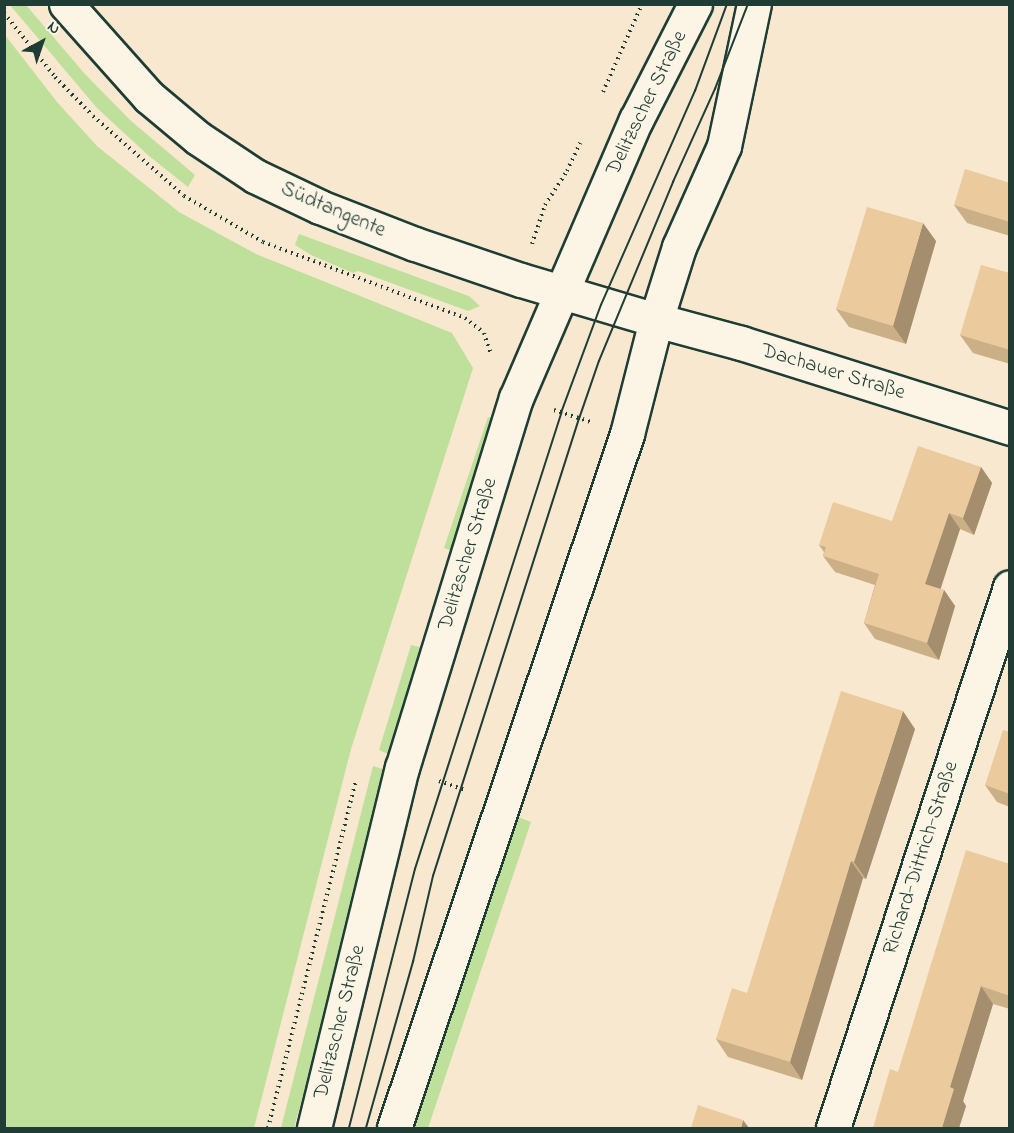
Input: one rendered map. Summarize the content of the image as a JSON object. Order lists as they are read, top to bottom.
{
  "streets": {
    "main road": [
      "Delitzscher Straße",
      "Südtangente",
      "Dachauer Straße",
      "Richard-Dittrich-Straße"
    ]
  },
  "crossings": [
    ["Delitzscher Straße", "Südtangente"],
    ["Südtangente", "Dachauer Straße"]
  ],
  "north": "top right"
}
